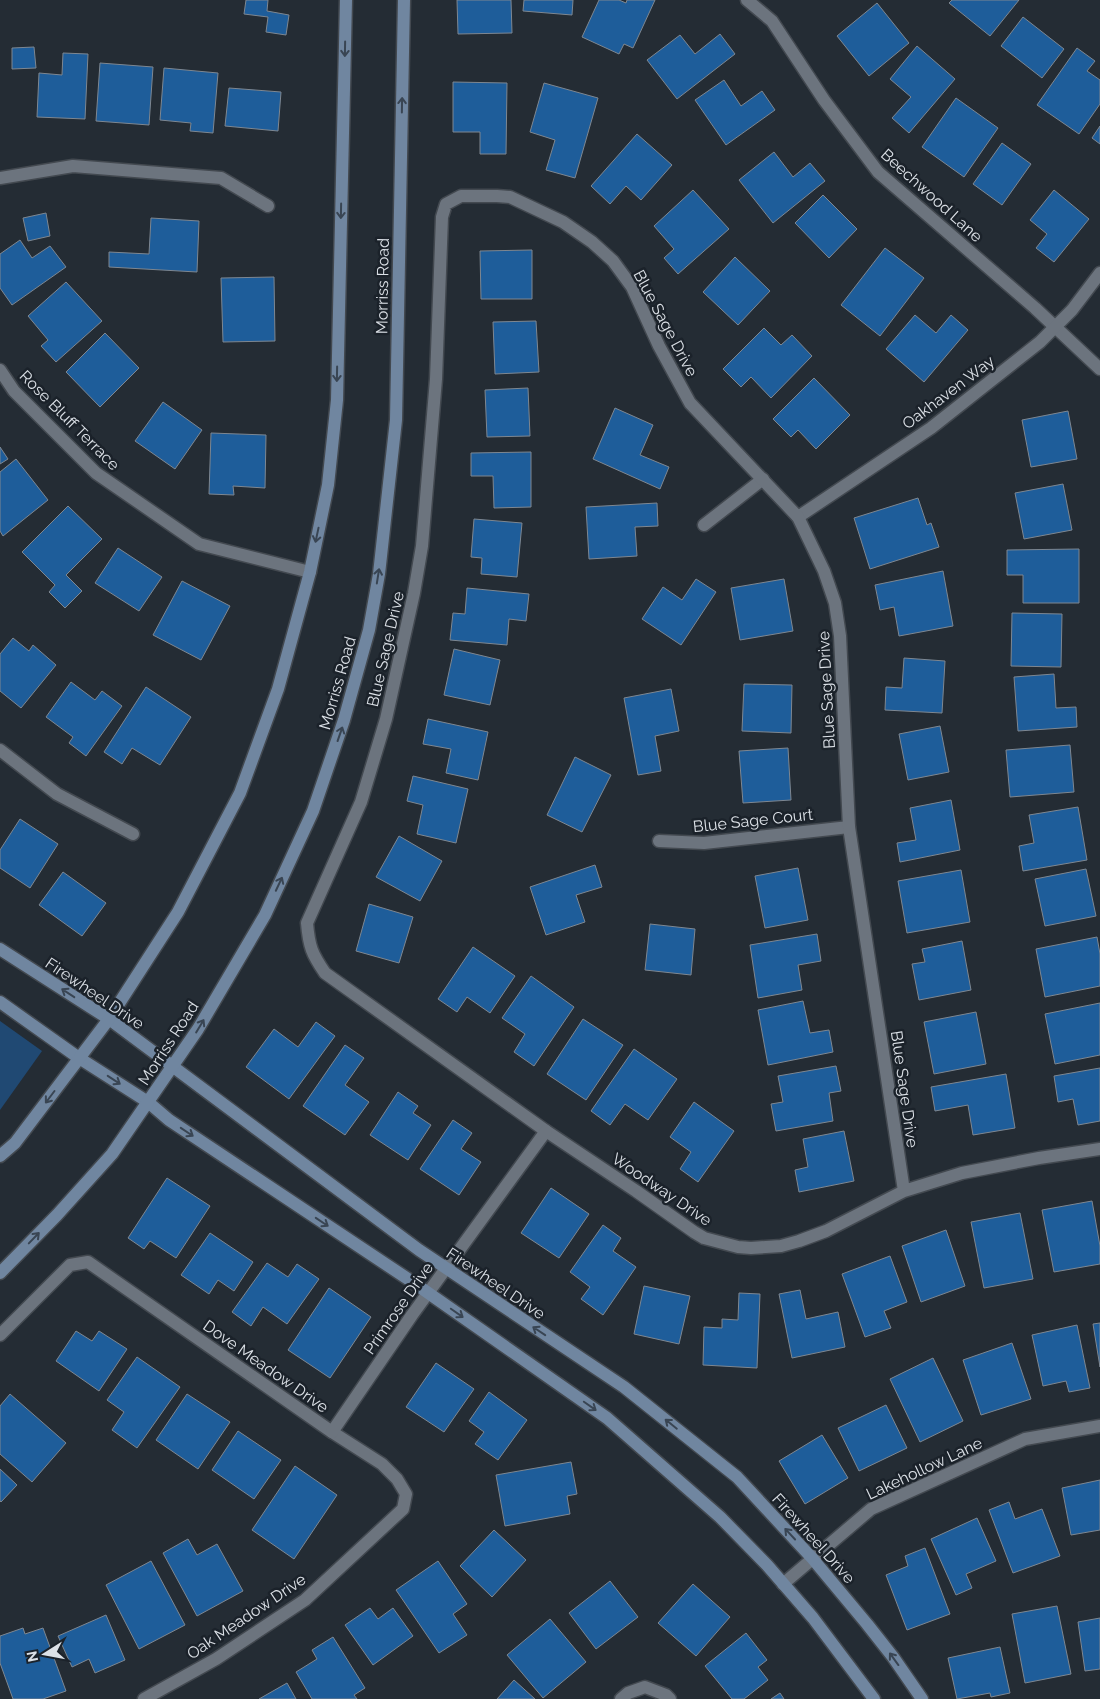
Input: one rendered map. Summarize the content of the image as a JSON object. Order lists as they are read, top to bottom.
{
  "streets": {
    "main road": ["Morriss Road", "Firewheel Drive"],
    "street": [
      "Beechwood Lane",
      "Blue Sage Drive",
      "Oakhaven Way",
      "Rose Bluff Terrace",
      "Blue Sage Court",
      "Woodway Drive",
      "Primrose Drive",
      "Dove Meadow Drive",
      "Lakehollow Lane",
      "Oak Meadow Drive"
    ]
  },
  "crossings": [
    ["Beechwood Lane", "Oakhaven Way"],
    ["Morriss Road", "Firewheel Drive"],
    ["Blue Sage Drive", "Oakhaven Way"],
    ["Blue Sage Drive", "Blue Sage Court"],
    ["Blue Sage Drive", "Woodway Drive"],
    ["Firewheel Drive", "Primrose Drive"],
    ["Firewheel Drive", "Lakehollow Lane"],
    ["Woodway Drive", "Primrose Drive"],
    ["Primrose Drive", "Dove Meadow Drive"],
    ["Dove Meadow Drive", "Oak Meadow Drive"]
  ],
  "north": "left"
}
